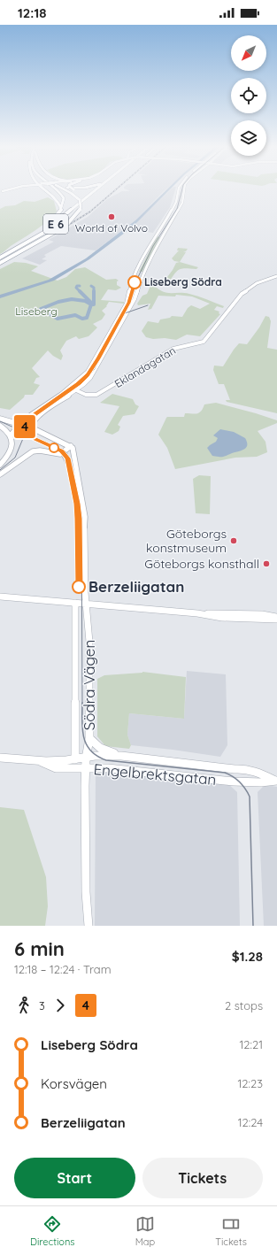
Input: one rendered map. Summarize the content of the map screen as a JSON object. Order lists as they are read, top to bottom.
{
  "streets": {
    "highway": ["E 6"],
    "main road": ["Eklandagatan", "Södra Vägen", "Engelbrektsgatan"]
  },
  "crossings": [
    ["Södra Vägen", "Engelbrektsgatan"]
  ],
  "parks": ["Liseberg"],
  "places": [
    "World of Volvo",
    "Liseberg Södra",
    "Göteborgs konstmuseum",
    "Göteborgs konsthall",
    "Berzeliigatan"
  ],
  "lines": ["tram line 4"],
  "north": "bottom left",
  "page": {
    "status": "12:18",
    "on_map": "4",
    "heading": ["6 min", "12:18 – 12:24 · Tram", "$1.28"],
    "legs": ["3", "4", "2 stops"],
    "list": [
      {
        "name": "Liseberg Södra",
        "value": "12:21"
      },
      {
        "name": "Korsvägen",
        "value": "12:23"
      },
      {
        "name": "Berzeliigatan",
        "value": "12:24"
      }
    ],
    "buttons": ["Start", "Tickets"],
    "tabs": ["Directions", "Map", "Tickets"]
  }
}
